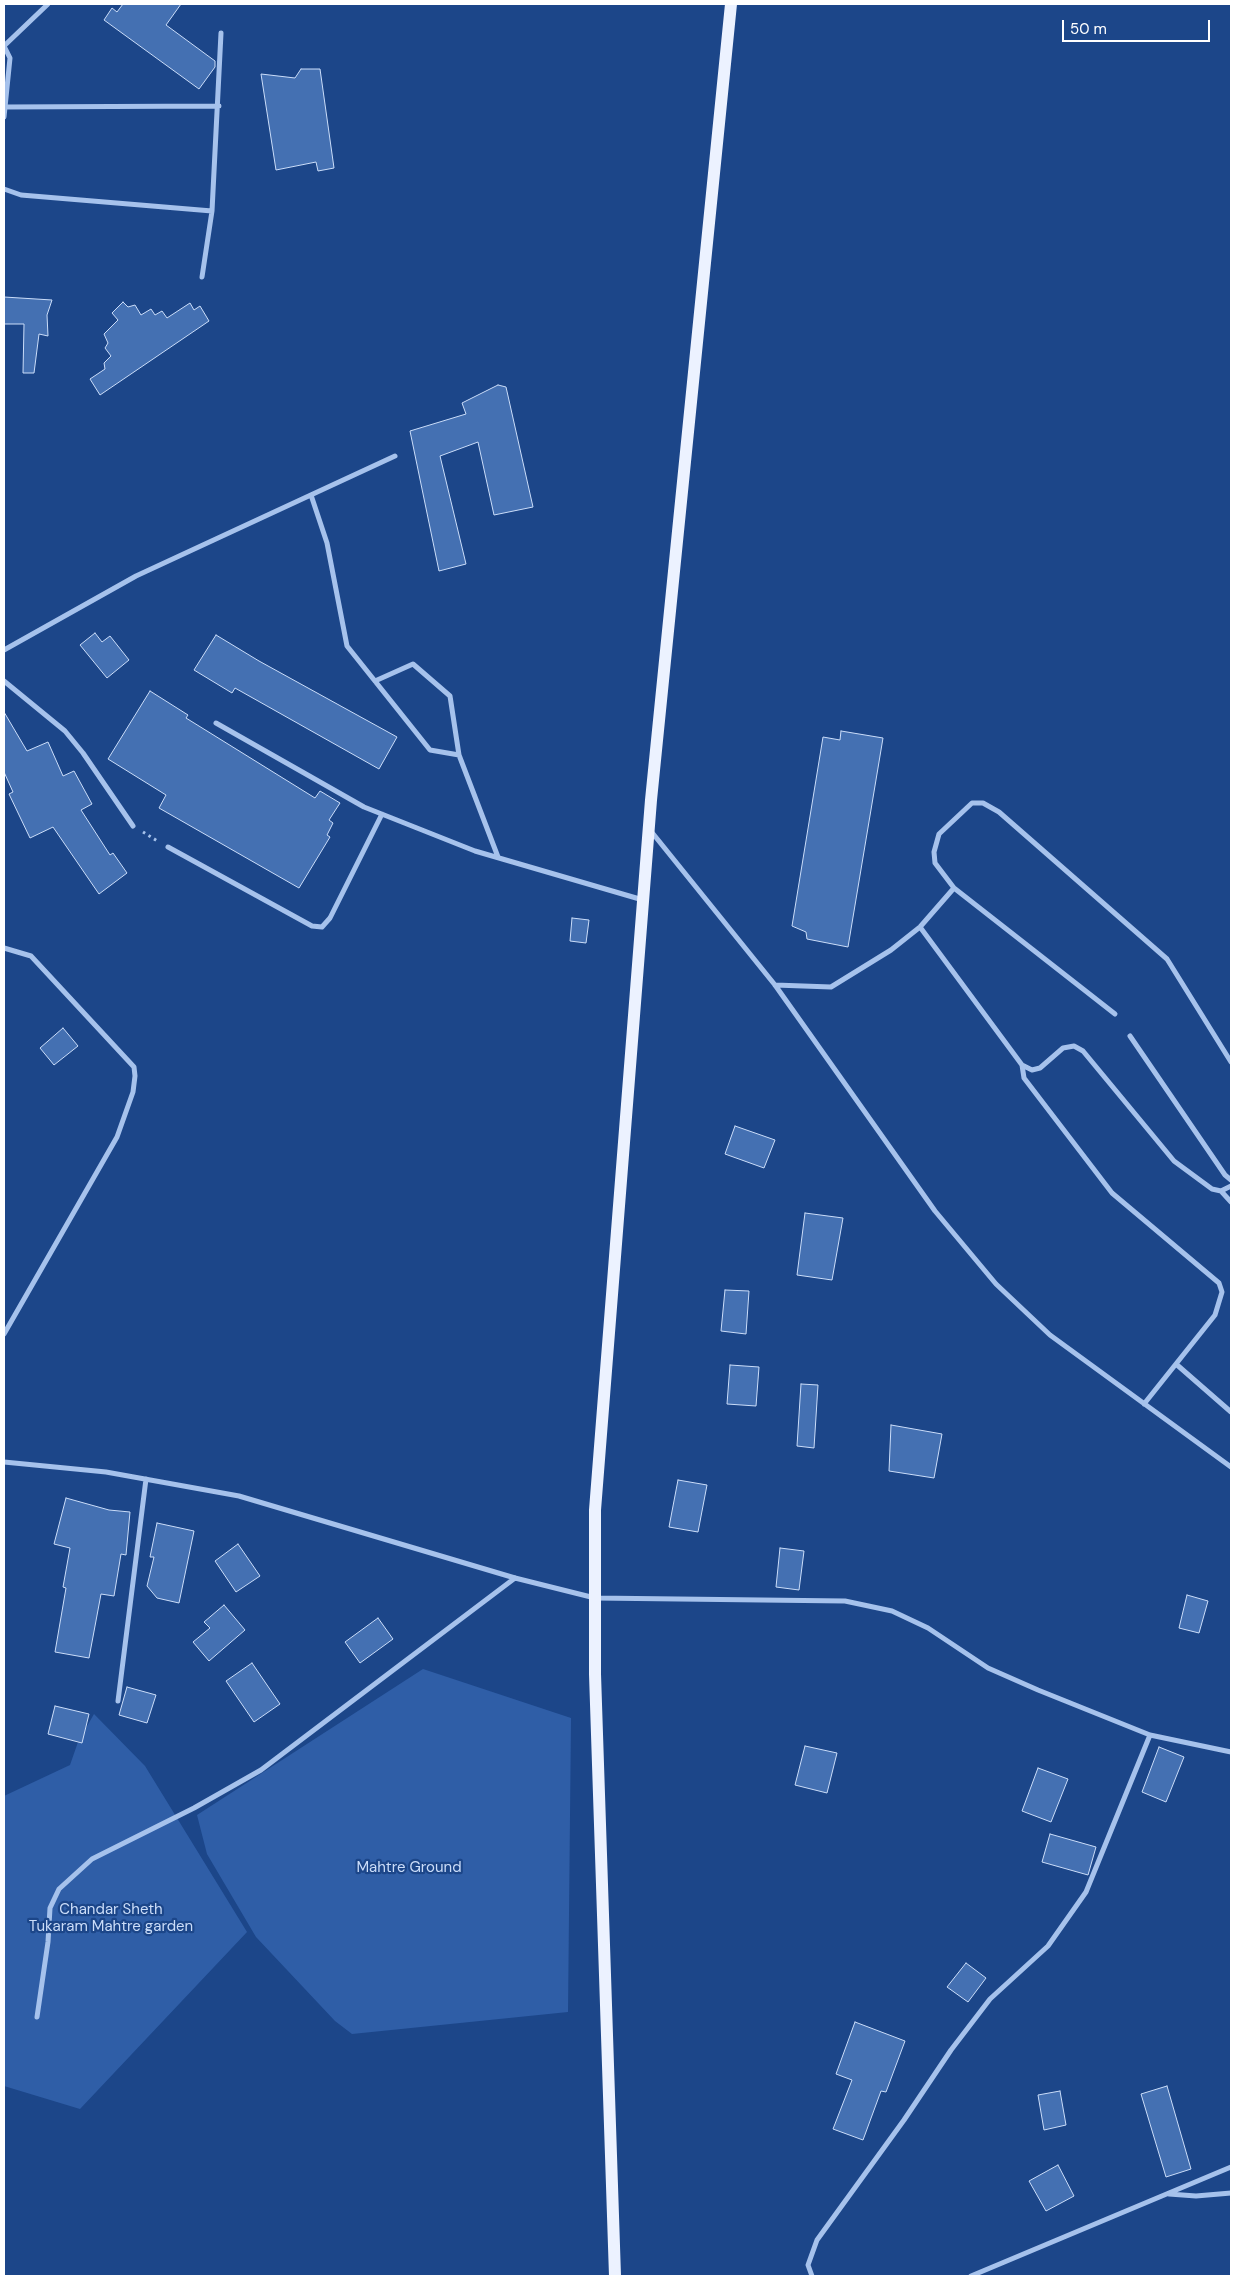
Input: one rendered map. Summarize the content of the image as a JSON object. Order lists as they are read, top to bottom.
{
  "parks": ["Mahtre Ground", "Chandar Sheth Tukaram Mahtre garden"],
  "scale_bar": "50 m"
}
